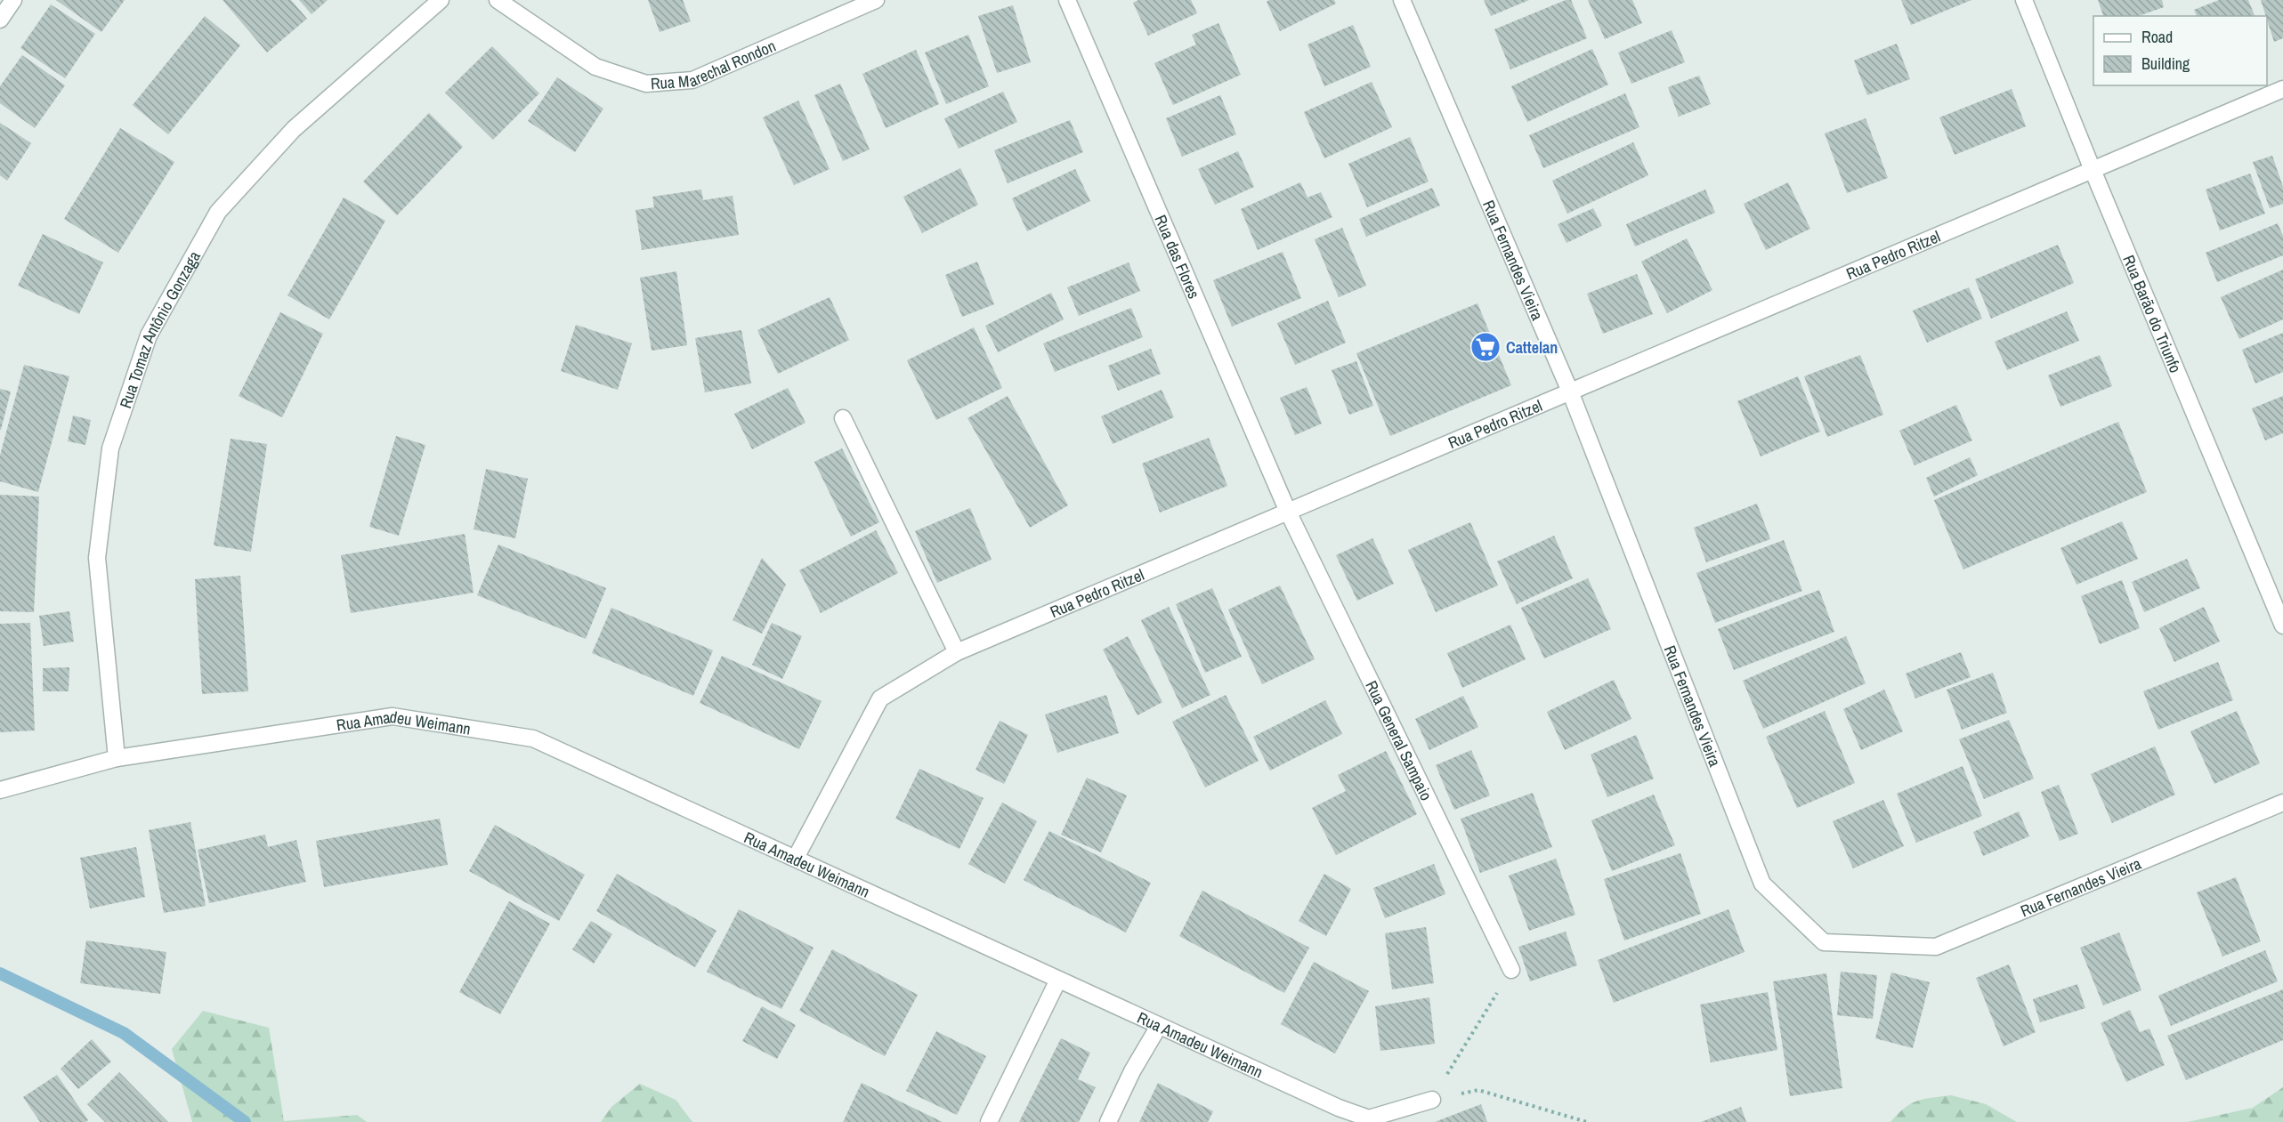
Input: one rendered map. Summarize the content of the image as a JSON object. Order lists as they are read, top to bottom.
{
  "streets": {
    "street": [
      "Rua Marechal Rondon",
      "Rua Pedro Ritzel",
      "Rua das Flores",
      "Rua Fernandes Vieira",
      "Rua Barão do Triunfo",
      "Rua Tomaz Antônio Gonzaga",
      "Rua Amadeu Weimann",
      "Rua General Sampaio"
    ]
  },
  "crossings": [
    ["Rua Pedro Ritzel", "Rua das Flores"],
    ["Rua Pedro Ritzel", "Rua Fernandes Vieira"],
    ["Rua Pedro Ritzel", "Rua Barão do Triunfo"],
    ["Rua Pedro Ritzel", "Rua Amadeu Weimann"],
    ["Rua Pedro Ritzel", "Rua General Sampaio"],
    ["Rua das Flores", "Rua General Sampaio"],
    ["Rua Tomaz Antônio Gonzaga", "Rua Amadeu Weimann"]
  ],
  "places": {
    "supermarket": ["Cattelan"]
  },
  "legend": ["Road", "Building"]
}
